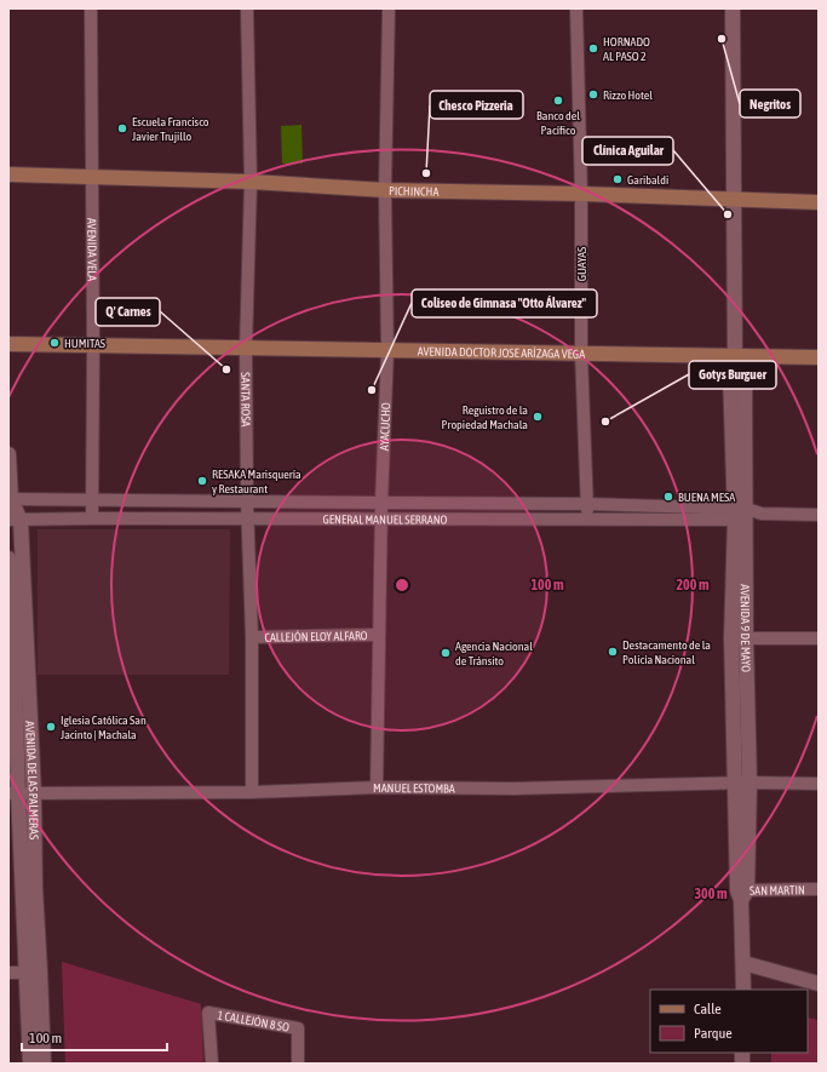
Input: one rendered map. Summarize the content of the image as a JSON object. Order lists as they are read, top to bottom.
{
  "streets": {
    "main road": ["PICHINCHA", "AVENIDA DOCTOR JOSE ARÍZAGA VEGA"],
    "street": [
      "AVENIDA VELA",
      "GUAYAS",
      "SANTA ROSA",
      "AYACUCHO",
      "GENERAL MANUEL SERRANO",
      "AVENIDA 9 DE MAYO",
      "CALLEJÓN ELOY ALFARO",
      "AVENIDA DE LAS PALMERAS",
      "MANUEL ESTOMBA",
      "SAN MARTIN",
      "1 CALLEJÓN 8 SO"
    ]
  },
  "crossings": [
    ["PICHINCHA", "AVENIDA VELA"],
    ["PICHINCHA", "GUAYAS"],
    ["PICHINCHA", "SANTA ROSA"],
    ["PICHINCHA", "AYACUCHO"],
    ["PICHINCHA", "AVENIDA 9 DE MAYO"],
    ["AVENIDA VELA", "AVENIDA DOCTOR JOSE ARÍZAGA VEGA"],
    ["AVENIDA VELA", "GENERAL MANUEL SERRANO"],
    ["GUAYAS", "AVENIDA DOCTOR JOSE ARÍZAGA VEGA"],
    ["GUAYAS", "GENERAL MANUEL SERRANO"],
    ["AVENIDA DOCTOR JOSE ARÍZAGA VEGA", "SANTA ROSA"],
    ["AVENIDA DOCTOR JOSE ARÍZAGA VEGA", "AYACUCHO"],
    ["AVENIDA DOCTOR JOSE ARÍZAGA VEGA", "AVENIDA 9 DE MAYO"],
    ["SANTA ROSA", "GENERAL MANUEL SERRANO"],
    ["SANTA ROSA", "CALLEJÓN ELOY ALFARO"],
    ["SANTA ROSA", "MANUEL ESTOMBA"],
    ["AYACUCHO", "GENERAL MANUEL SERRANO"],
    ["AYACUCHO", "CALLEJÓN ELOY ALFARO"],
    ["AYACUCHO", "MANUEL ESTOMBA"],
    ["GENERAL MANUEL SERRANO", "AVENIDA 9 DE MAYO"],
    ["GENERAL MANUEL SERRANO", "AVENIDA DE LAS PALMERAS"],
    ["AVENIDA 9 DE MAYO", "MANUEL ESTOMBA"],
    ["AVENIDA 9 DE MAYO", "SAN MARTIN"],
    ["AVENIDA DE LAS PALMERAS", "MANUEL ESTOMBA"]
  ],
  "places": [
    "Negritos",
    "HORNADO AL PASO 2",
    "Rizzo Hotel",
    "Banco del Pacífico",
    "Escuela Francisco Javier Trujillo",
    "Chesco Pizzeria",
    "Garibaldi",
    "Clínica Aguilar",
    "HUMITAS",
    "Q' Carnes",
    "Coliseo de Gimnasa \"Otto Álvarez\"",
    "Reguistro de la Propiedad Machala",
    "Gotys Burguer",
    "RESAKA Marisquería y Restaurant",
    "BUENA MESA",
    "Destacamento de la Policía Nacional",
    "Agencia Nacional de Tránsito",
    "Iglesia Católica San Jacinto | Machala"
  ],
  "legend": ["Calle", "Parque"],
  "scale_bar": "100 m",
  "rings": ["100 m", "200 m", "300 m"]
}
